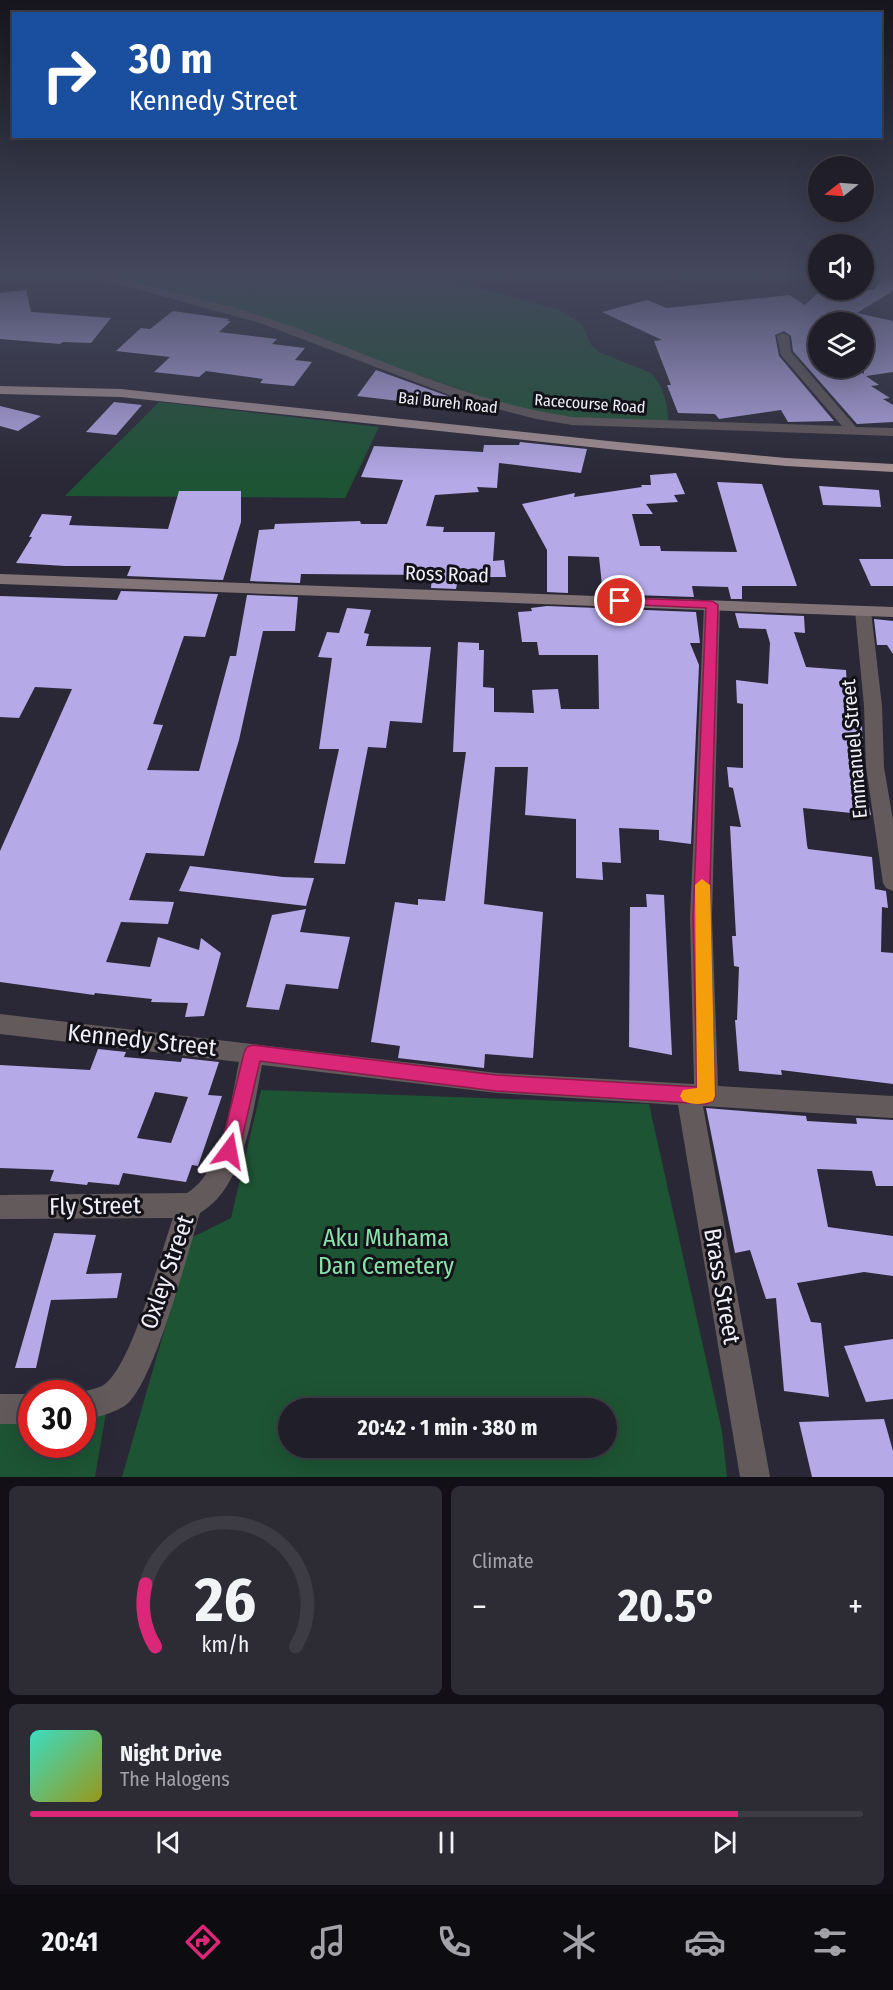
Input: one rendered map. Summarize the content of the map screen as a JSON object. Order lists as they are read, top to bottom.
{
  "streets": {
    "highway": ["Bai Bureh Road"],
    "main road": ["Ross Road"],
    "street": [
      "Racecourse Road",
      "Emmanuel Street",
      "Kennedy Street",
      "Fly Street",
      "Oxley Street",
      "Brass Street"
    ]
  },
  "crossings": [
    ["Ross Road", "Emmanuel Street"],
    ["Ross Road", "Brass Street"],
    ["Kennedy Street", "Oxley Street"],
    ["Kennedy Street", "Brass Street"],
    ["Fly Street", "Oxley Street"]
  ],
  "parks": ["Aku Muhama Dan Cemetery"],
  "north": "left",
  "page": {
    "turn": ["30 m", "Kennedy Street"],
    "limit": "30",
    "trip": "20:42 · 1 min · 380 m",
    "tile": "Climate",
    "heat": ["−", "20.5°", "+"],
    "song": ["Night Drive", "The Halogens"],
    "tabs": "20:41",
    "gauge": ["26", "km/h"]
  }
}
